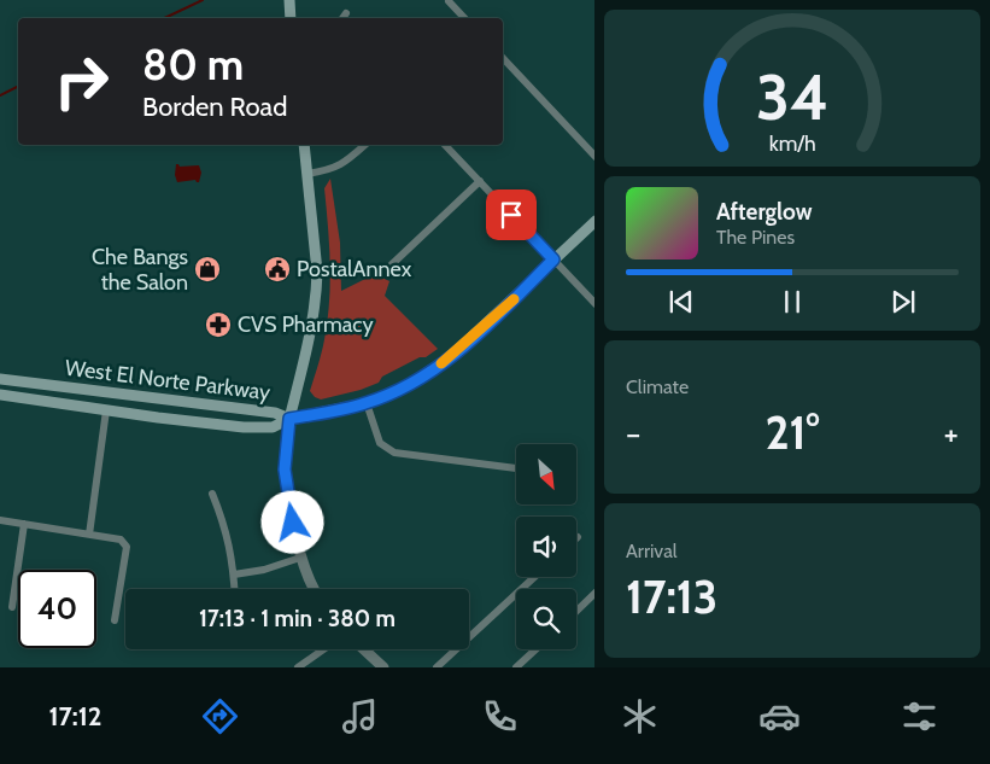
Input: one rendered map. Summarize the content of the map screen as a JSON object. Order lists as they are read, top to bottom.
{
  "streets": {
    "main road": ["West El Norte Parkway"]
  },
  "places": {
    "shop": ["Che Bangs the Salon"],
    "public building": ["PostalAnnex"],
    "pharmacy": ["CVS Pharmacy"]
  },
  "north": "bottom right",
  "page": {
    "turn": ["80 m", "Borden Road"],
    "song": ["Afterglow", "The Pines"],
    "tile": [
      "Climate",
      ["Arrival", "17:13"]
    ],
    "heat": ["−", "21°", "+"],
    "limit": "40",
    "trip": "17:13 · 1 min · 380 m",
    "tabs": "17:12",
    "gauge": ["34", "km/h"]
  }
}
